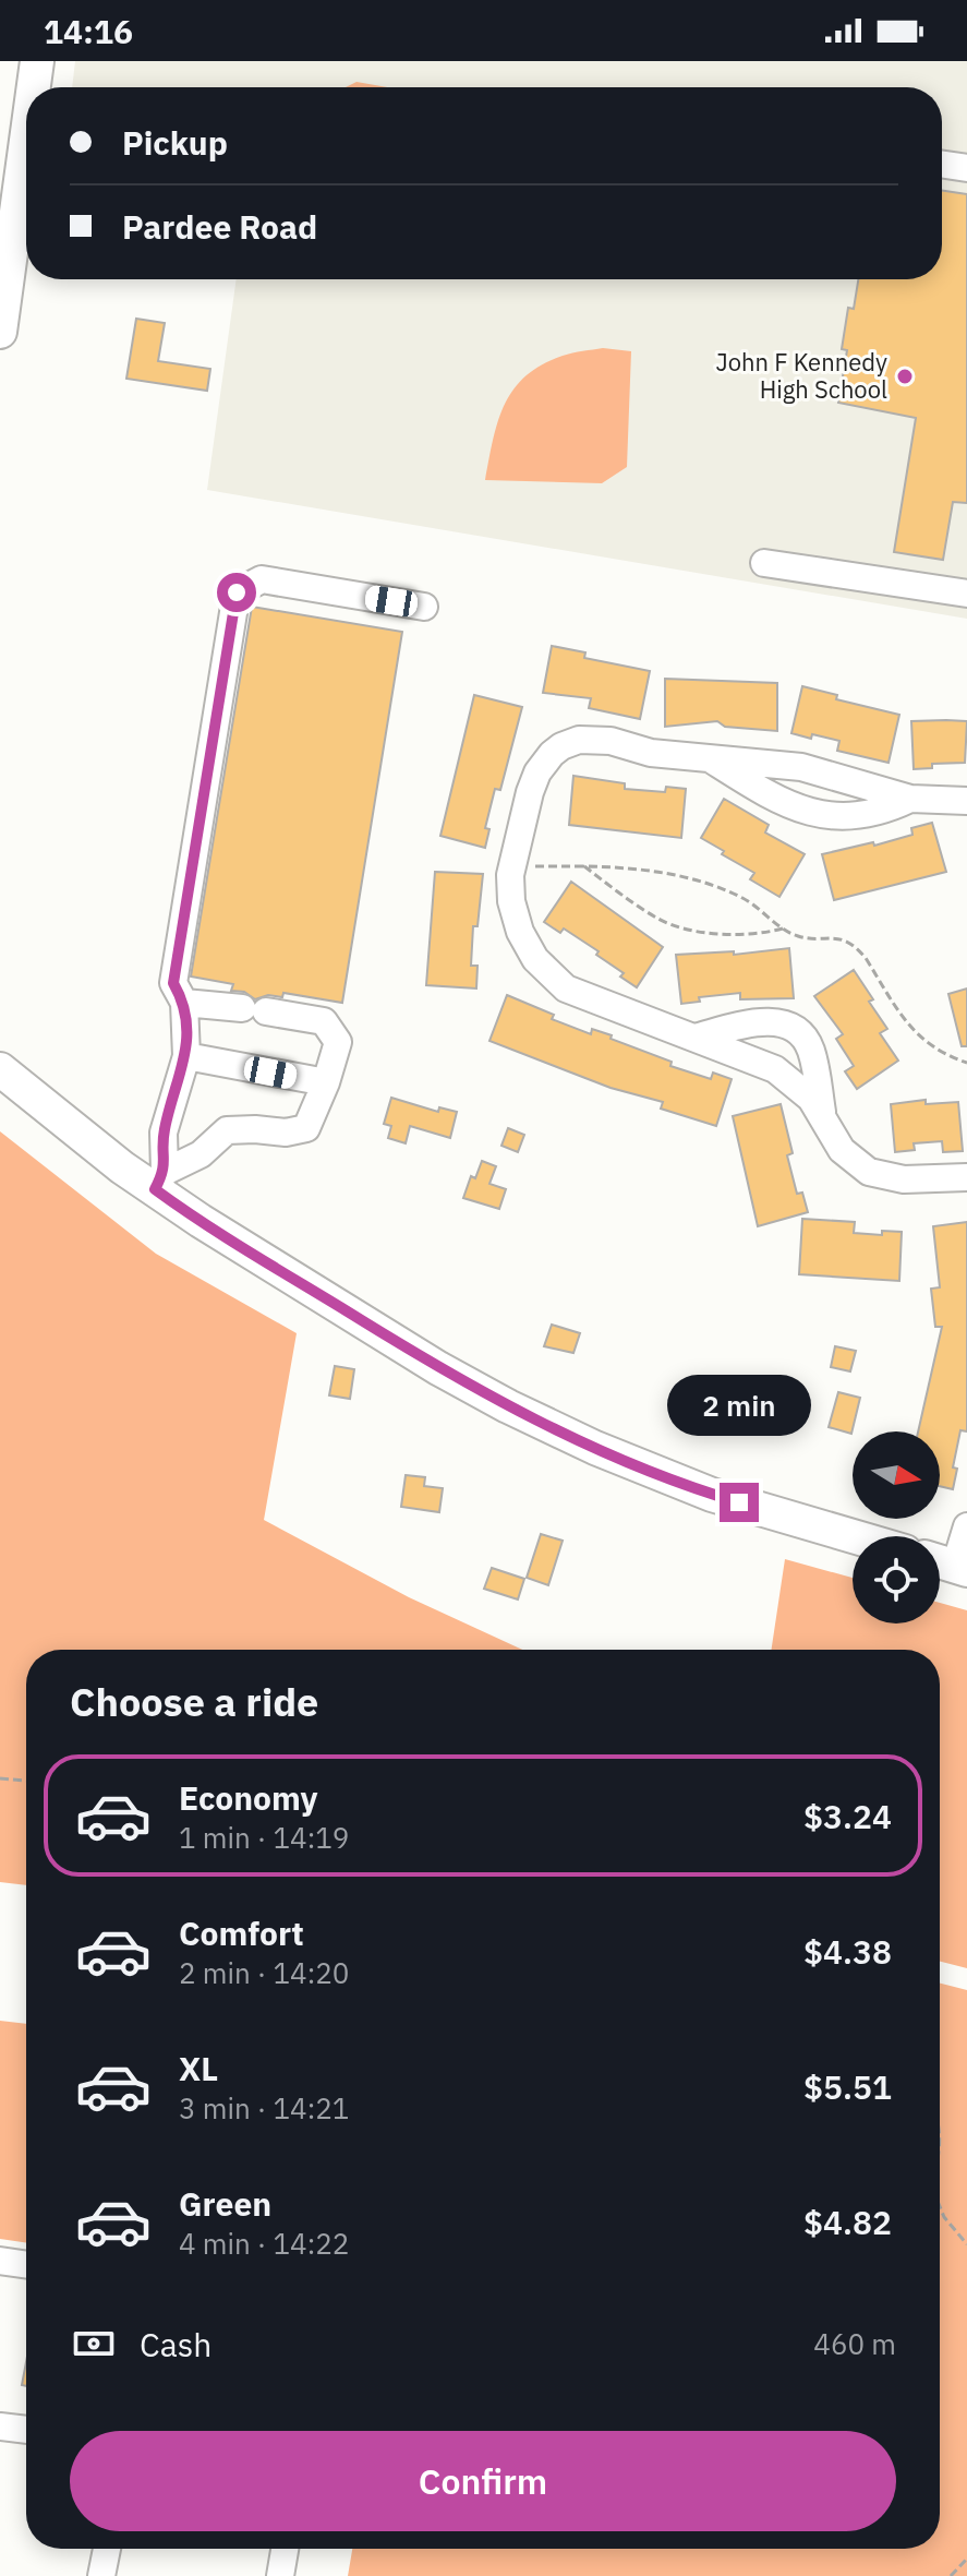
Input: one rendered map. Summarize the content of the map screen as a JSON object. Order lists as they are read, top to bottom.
{
  "places": ["John F Kennedy High School"],
  "north": "right",
  "page": {
    "status": "14:16",
    "banner": ["Pickup", "Pardee Road"],
    "bubble": "2 min",
    "heading": "Choose a ride",
    "list": [
      {
        "name": "Economy",
        "note": "1 min · 14:19",
        "value": "$3.24"
      },
      {
        "name": "Comfort",
        "note": "2 min · 14:20",
        "value": "$4.38"
      },
      {
        "name": "XL",
        "note": "3 min · 14:21",
        "value": "$5.51"
      },
      {
        "name": "Green",
        "note": "4 min · 14:22",
        "value": "$4.82"
      }
    ],
    "pay": ["Cash", "460 m"],
    "buttons": "Confirm"
  }
}
